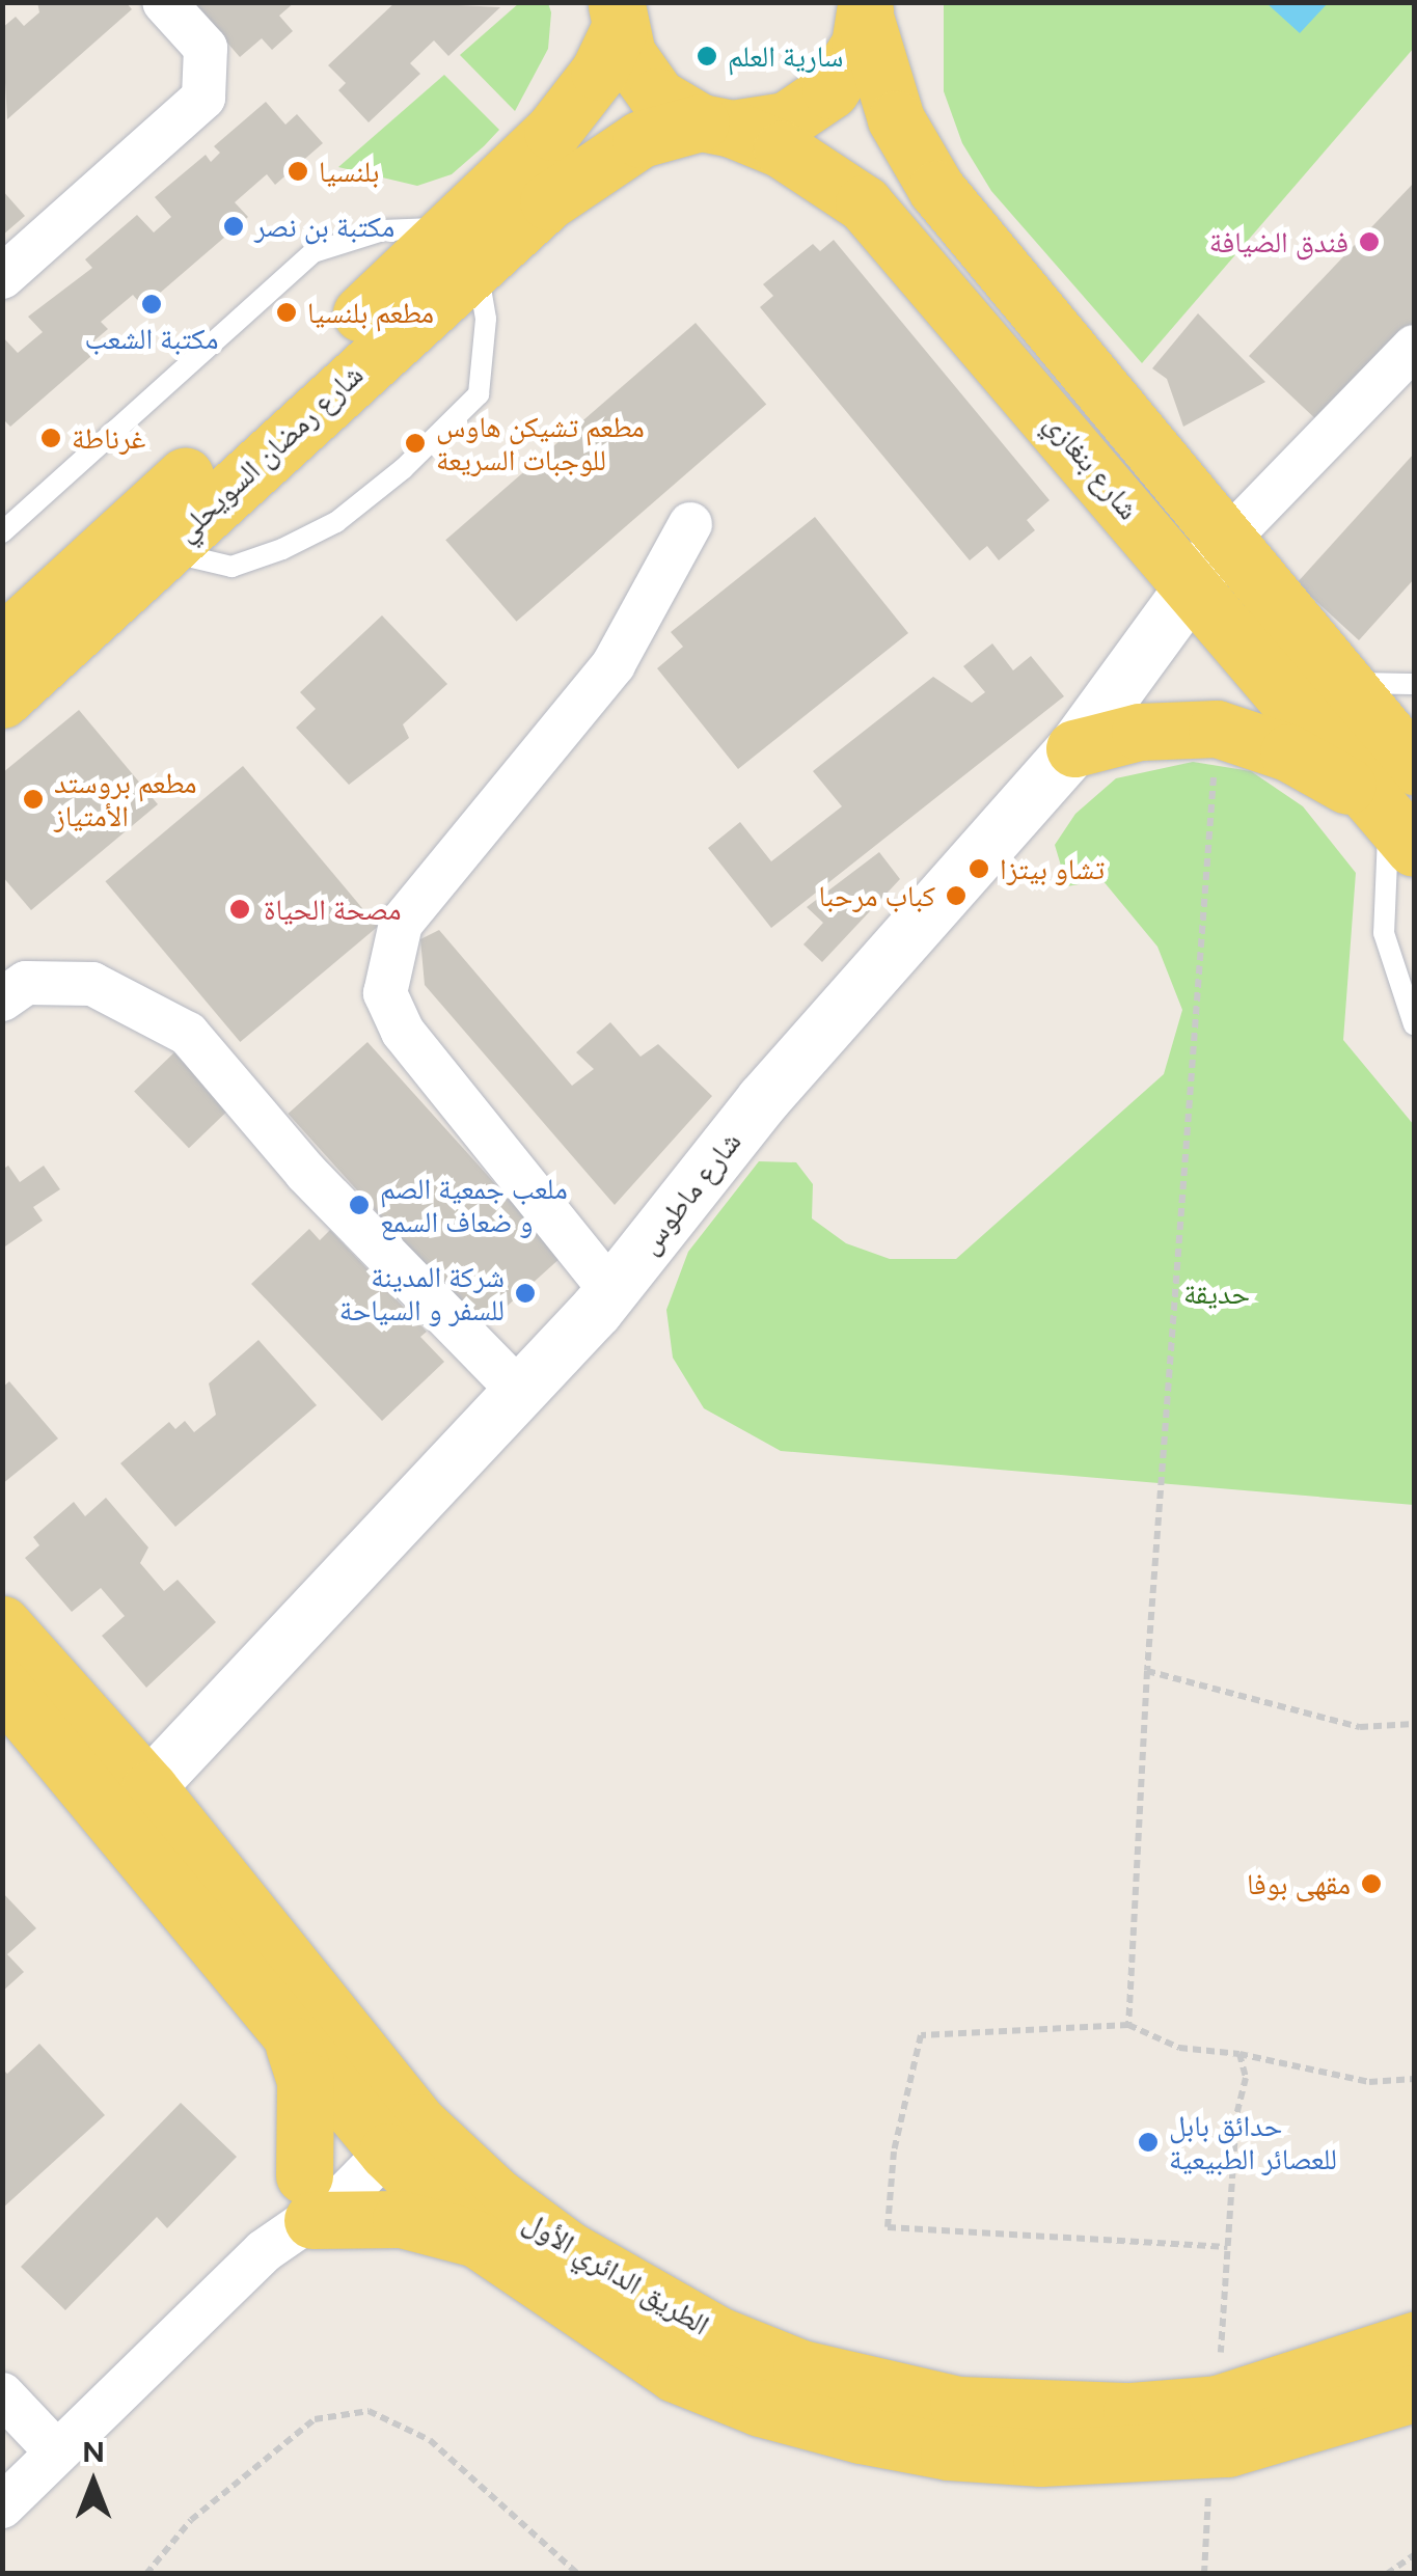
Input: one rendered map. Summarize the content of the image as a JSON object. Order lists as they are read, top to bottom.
{
  "streets": {
    "main road": ["شارع رمضان السويحلي", "شارع بنغازي", "الطريق الدائري الأول"],
    "street": ["شارع ماطوس"]
  },
  "crossings": [
    ["شارع رمضان السويحلي", "شارع بنغازي"],
    ["شارع بنغازي", "شارع ماطوس"],
    ["شارع ماطوس", "الطريق الدائري الأول"]
  ],
  "parks": ["حديقة"],
  "places": [
    "سارية العلم",
    "بلنسيا",
    "مكتبة بن نصر",
    "فندق الضيافة",
    "مكتبة الشعب",
    "مطعم بلنسيا",
    "غرناطة",
    "مطعم تشيكن هاوس للوجبات السريعة",
    "مطعم بروستد الأمتياز",
    "تشاو بيتزا",
    "كباب مرحبا",
    "مصحة الحياة",
    "ملعب جمعية الصم و ضعاف السمع",
    "شركة المدينة للسفر و السياحة",
    "مقهى بوفا",
    "حدائق بابل للعصائر الطبيعية"
  ],
  "north": "top"
}
